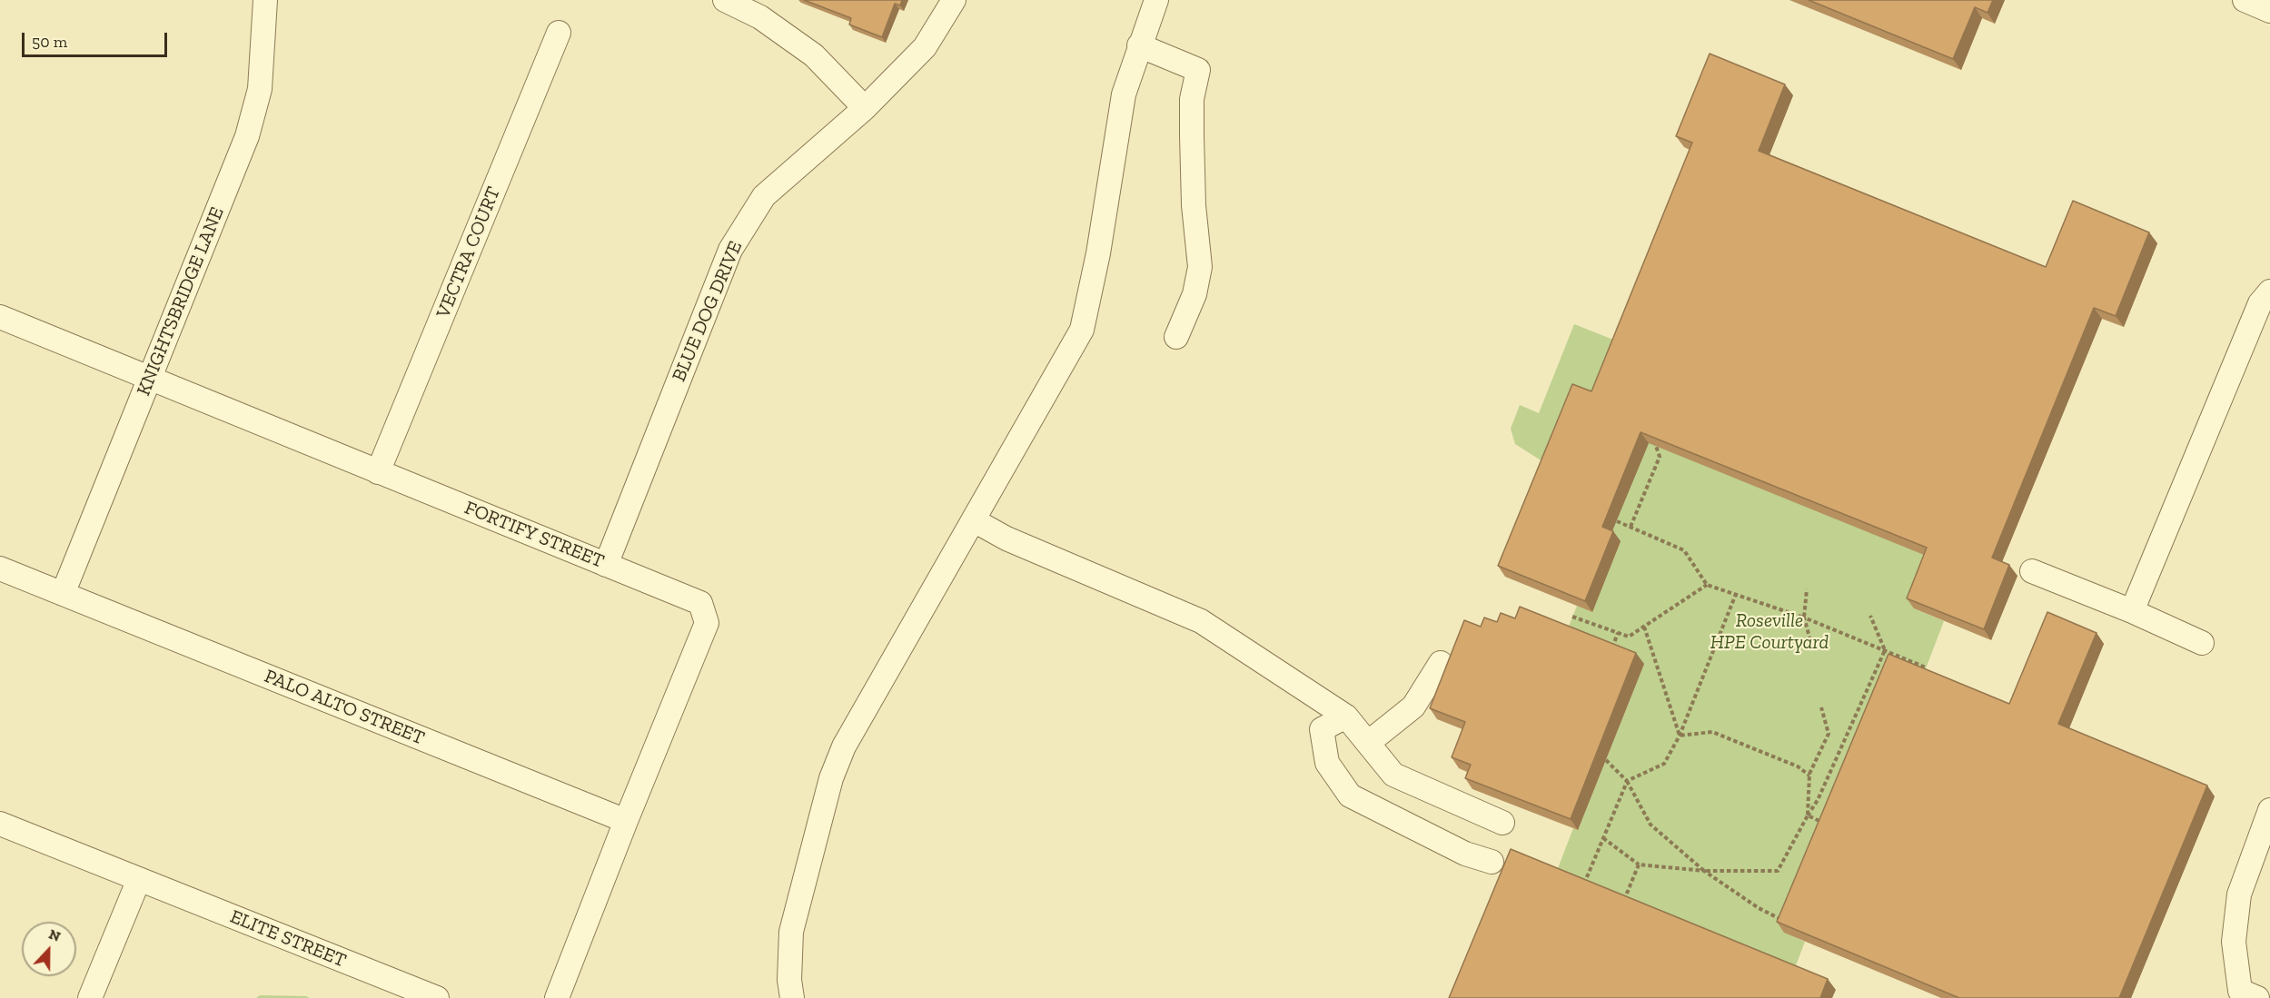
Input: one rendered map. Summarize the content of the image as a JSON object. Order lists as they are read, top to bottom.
{
  "streets": {
    "street": [
      "VECTRA COURT",
      "KNIGHTSBRIDGE LANE",
      "BLUE DOG DRIVE",
      "FORTIFY STREET",
      "PALO ALTO STREET",
      "ELITE STREET"
    ]
  },
  "crossings": [
    ["VECTRA COURT", "FORTIFY STREET"],
    ["KNIGHTSBRIDGE LANE", "FORTIFY STREET"],
    ["KNIGHTSBRIDGE LANE", "PALO ALTO STREET"],
    ["BLUE DOG DRIVE", "FORTIFY STREET"],
    ["FORTIFY STREET", "PALO ALTO STREET"]
  ],
  "parks": ["Roseville HPE Courtyard"],
  "scale_bar": "50 m",
  "north": "top"
}
